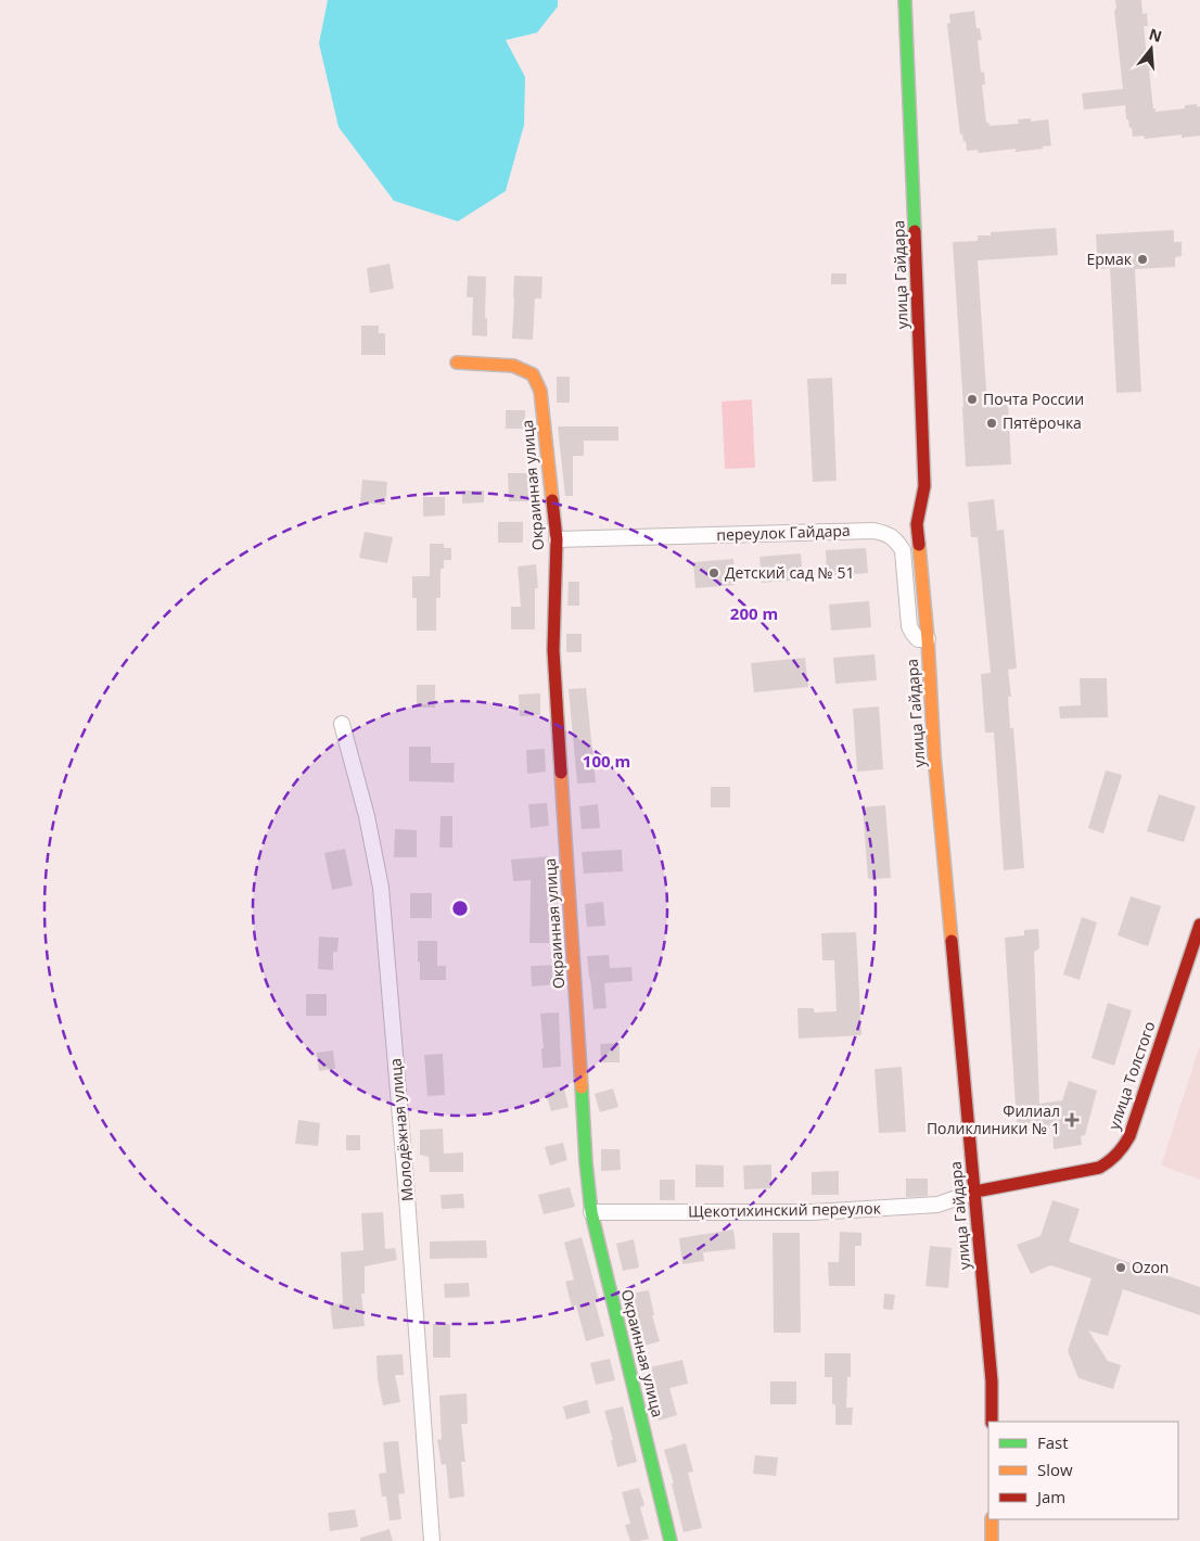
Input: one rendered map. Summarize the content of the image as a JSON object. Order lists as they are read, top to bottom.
{
  "streets": {
    "street": [
      "улица Гайдара",
      "Окраинная улица",
      "переулок Гайдара",
      "улица Толстого",
      "Молодёжная улица",
      "Щекотихинский переулок"
    ]
  },
  "crossings": [
    ["улица Гайдара", "переулок Гайдара"],
    ["улица Гайдара", "улица Толстого"],
    ["улица Гайдара", "Щекотихинский переулок"],
    ["Окраинная улица", "переулок Гайдара"],
    ["Окраинная улица", "Щекотихинский переулок"],
    ["улица Толстого", "Щекотихинский переулок"]
  ],
  "places": {
    "other": [
      "Ермак",
      "Почта России",
      "Пятёрочка",
      "Детский сад № 51",
      "Ozon"
    ],
    "health": ["Филиал Поликлиники № 1"]
  },
  "legend": ["Fast", "Slow", "Jam"],
  "north": "top",
  "rings": ["200 m", "100 m"]
}
